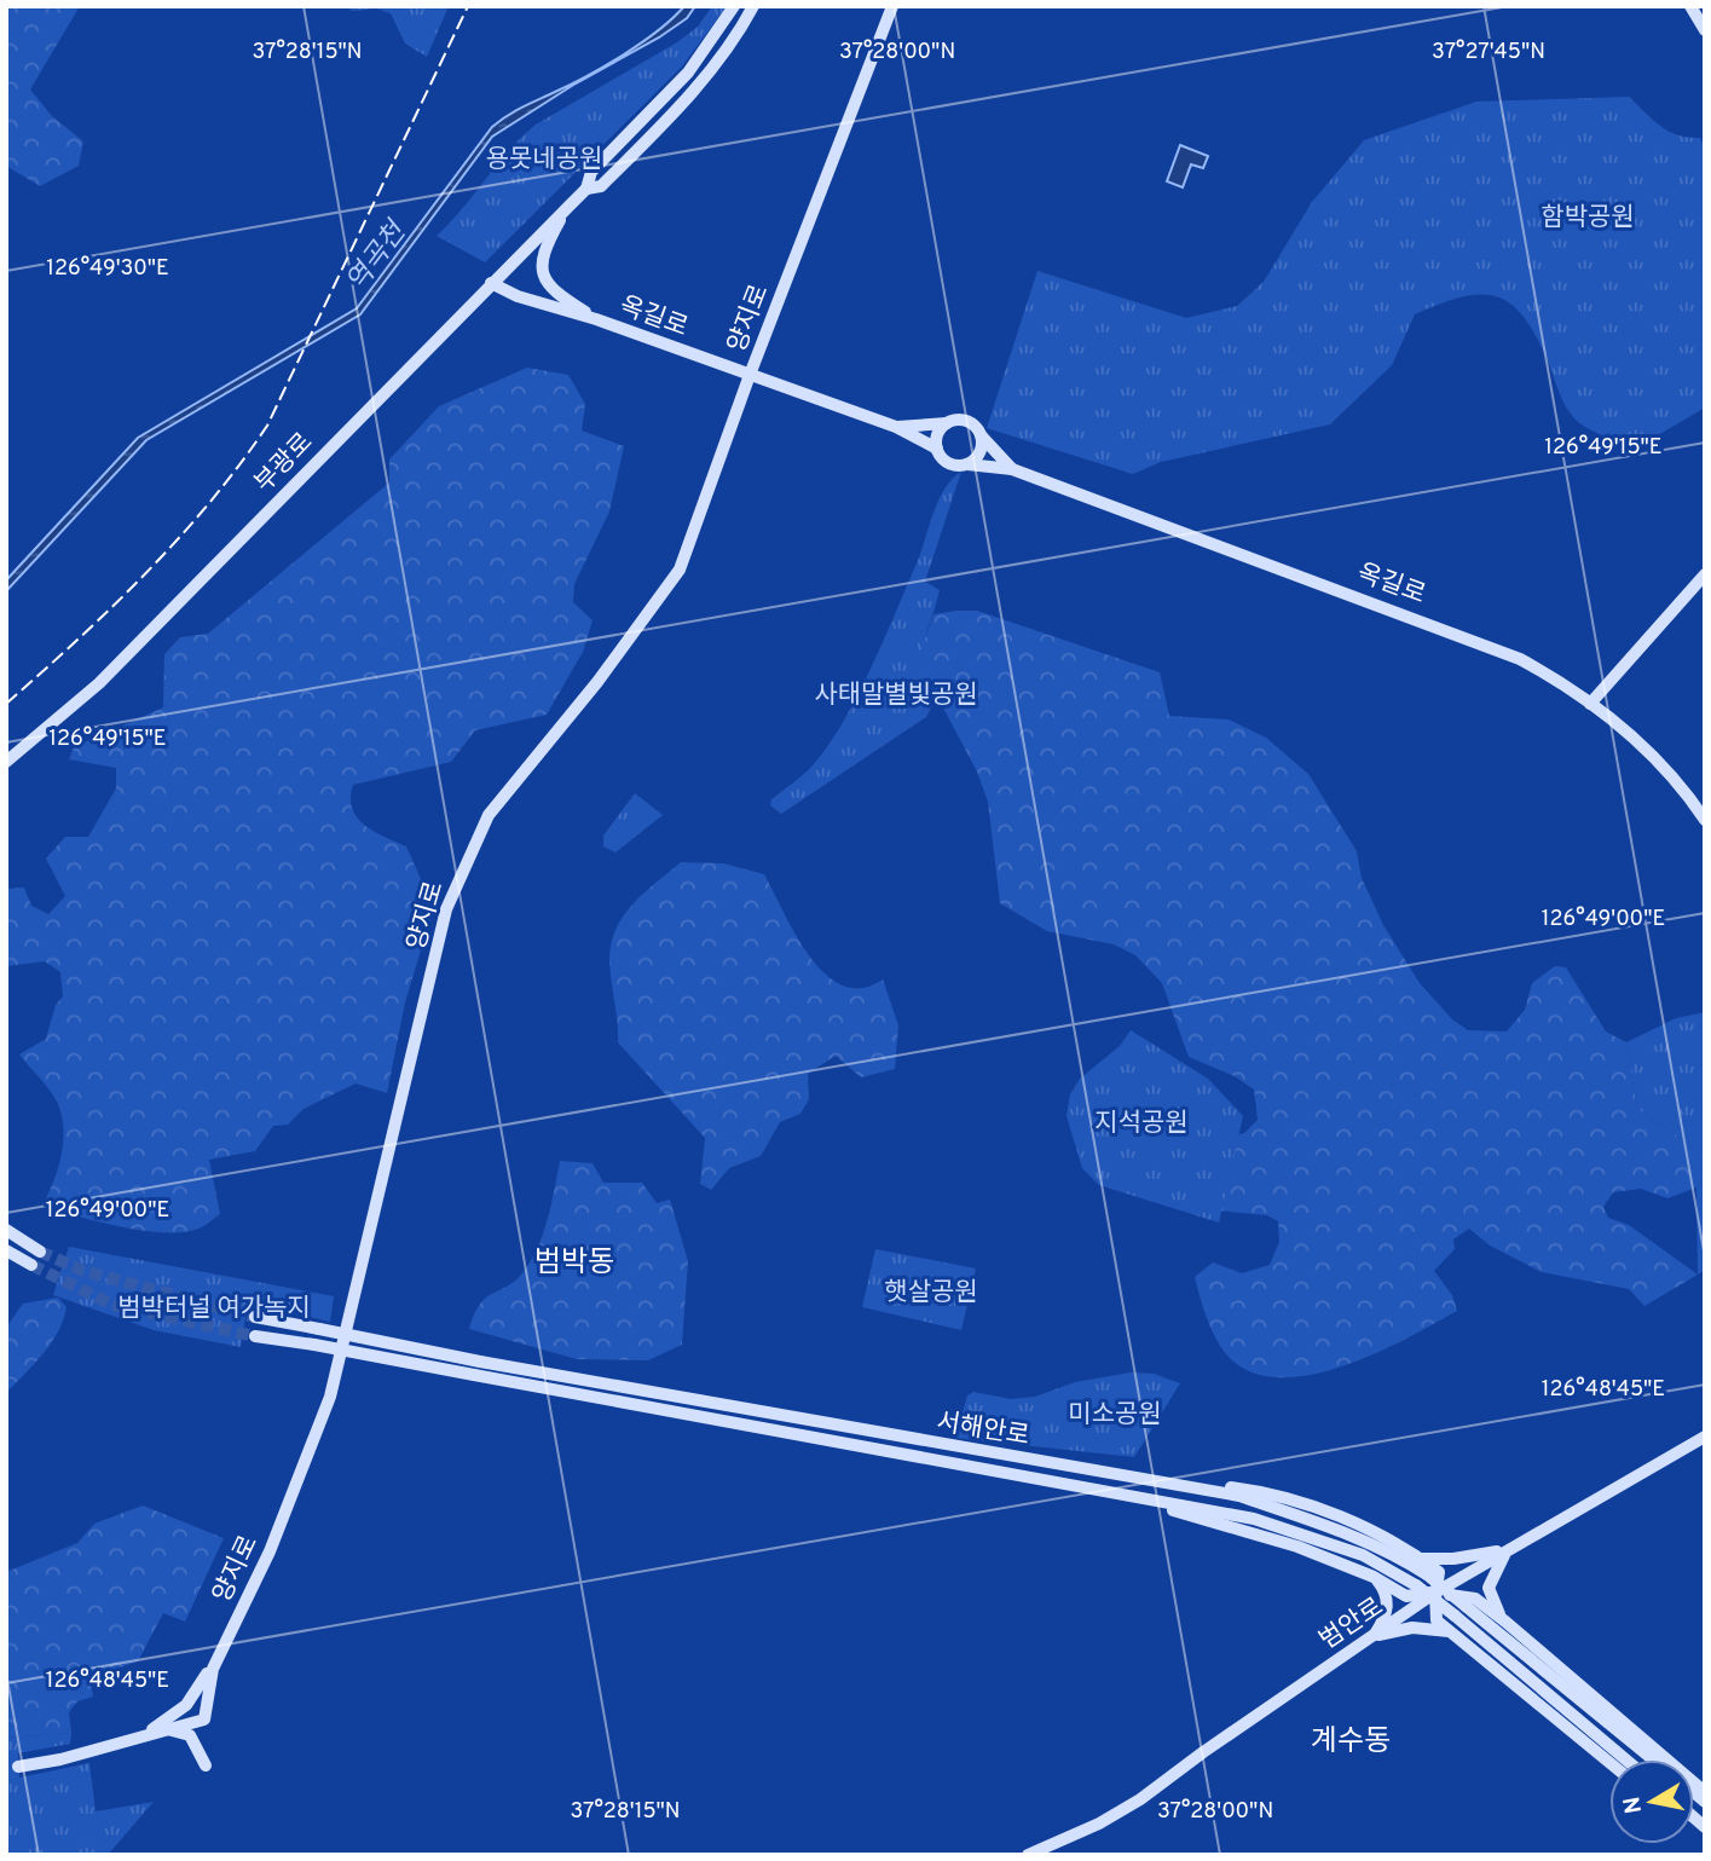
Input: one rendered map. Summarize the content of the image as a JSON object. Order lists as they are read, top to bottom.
{
  "streets": {
    "main road": [
      "옥길로",
      "양지로",
      "부광로",
      "서해안로",
      "범안로"
    ]
  },
  "crossings": [
    ["옥길로", "양지로"],
    ["옥길로", "부광로"]
  ],
  "districts": ["범박동", "계수동"],
  "water": ["역곡천"],
  "parks": [
    "용못네공원",
    "함박공원",
    "사태말별빛공원",
    "지석공원",
    "햇살공원",
    "범박터널 여가녹지",
    "미소공원"
  ],
  "north": "left",
  "coordinates": [
    "37°28'15\"N",
    "37°28'00\"N",
    "37°27'45\"N",
    "126°49'30\"E",
    "126°49'15\"E",
    "126°49'00\"E",
    "126°48'45\"E"
  ]
}
